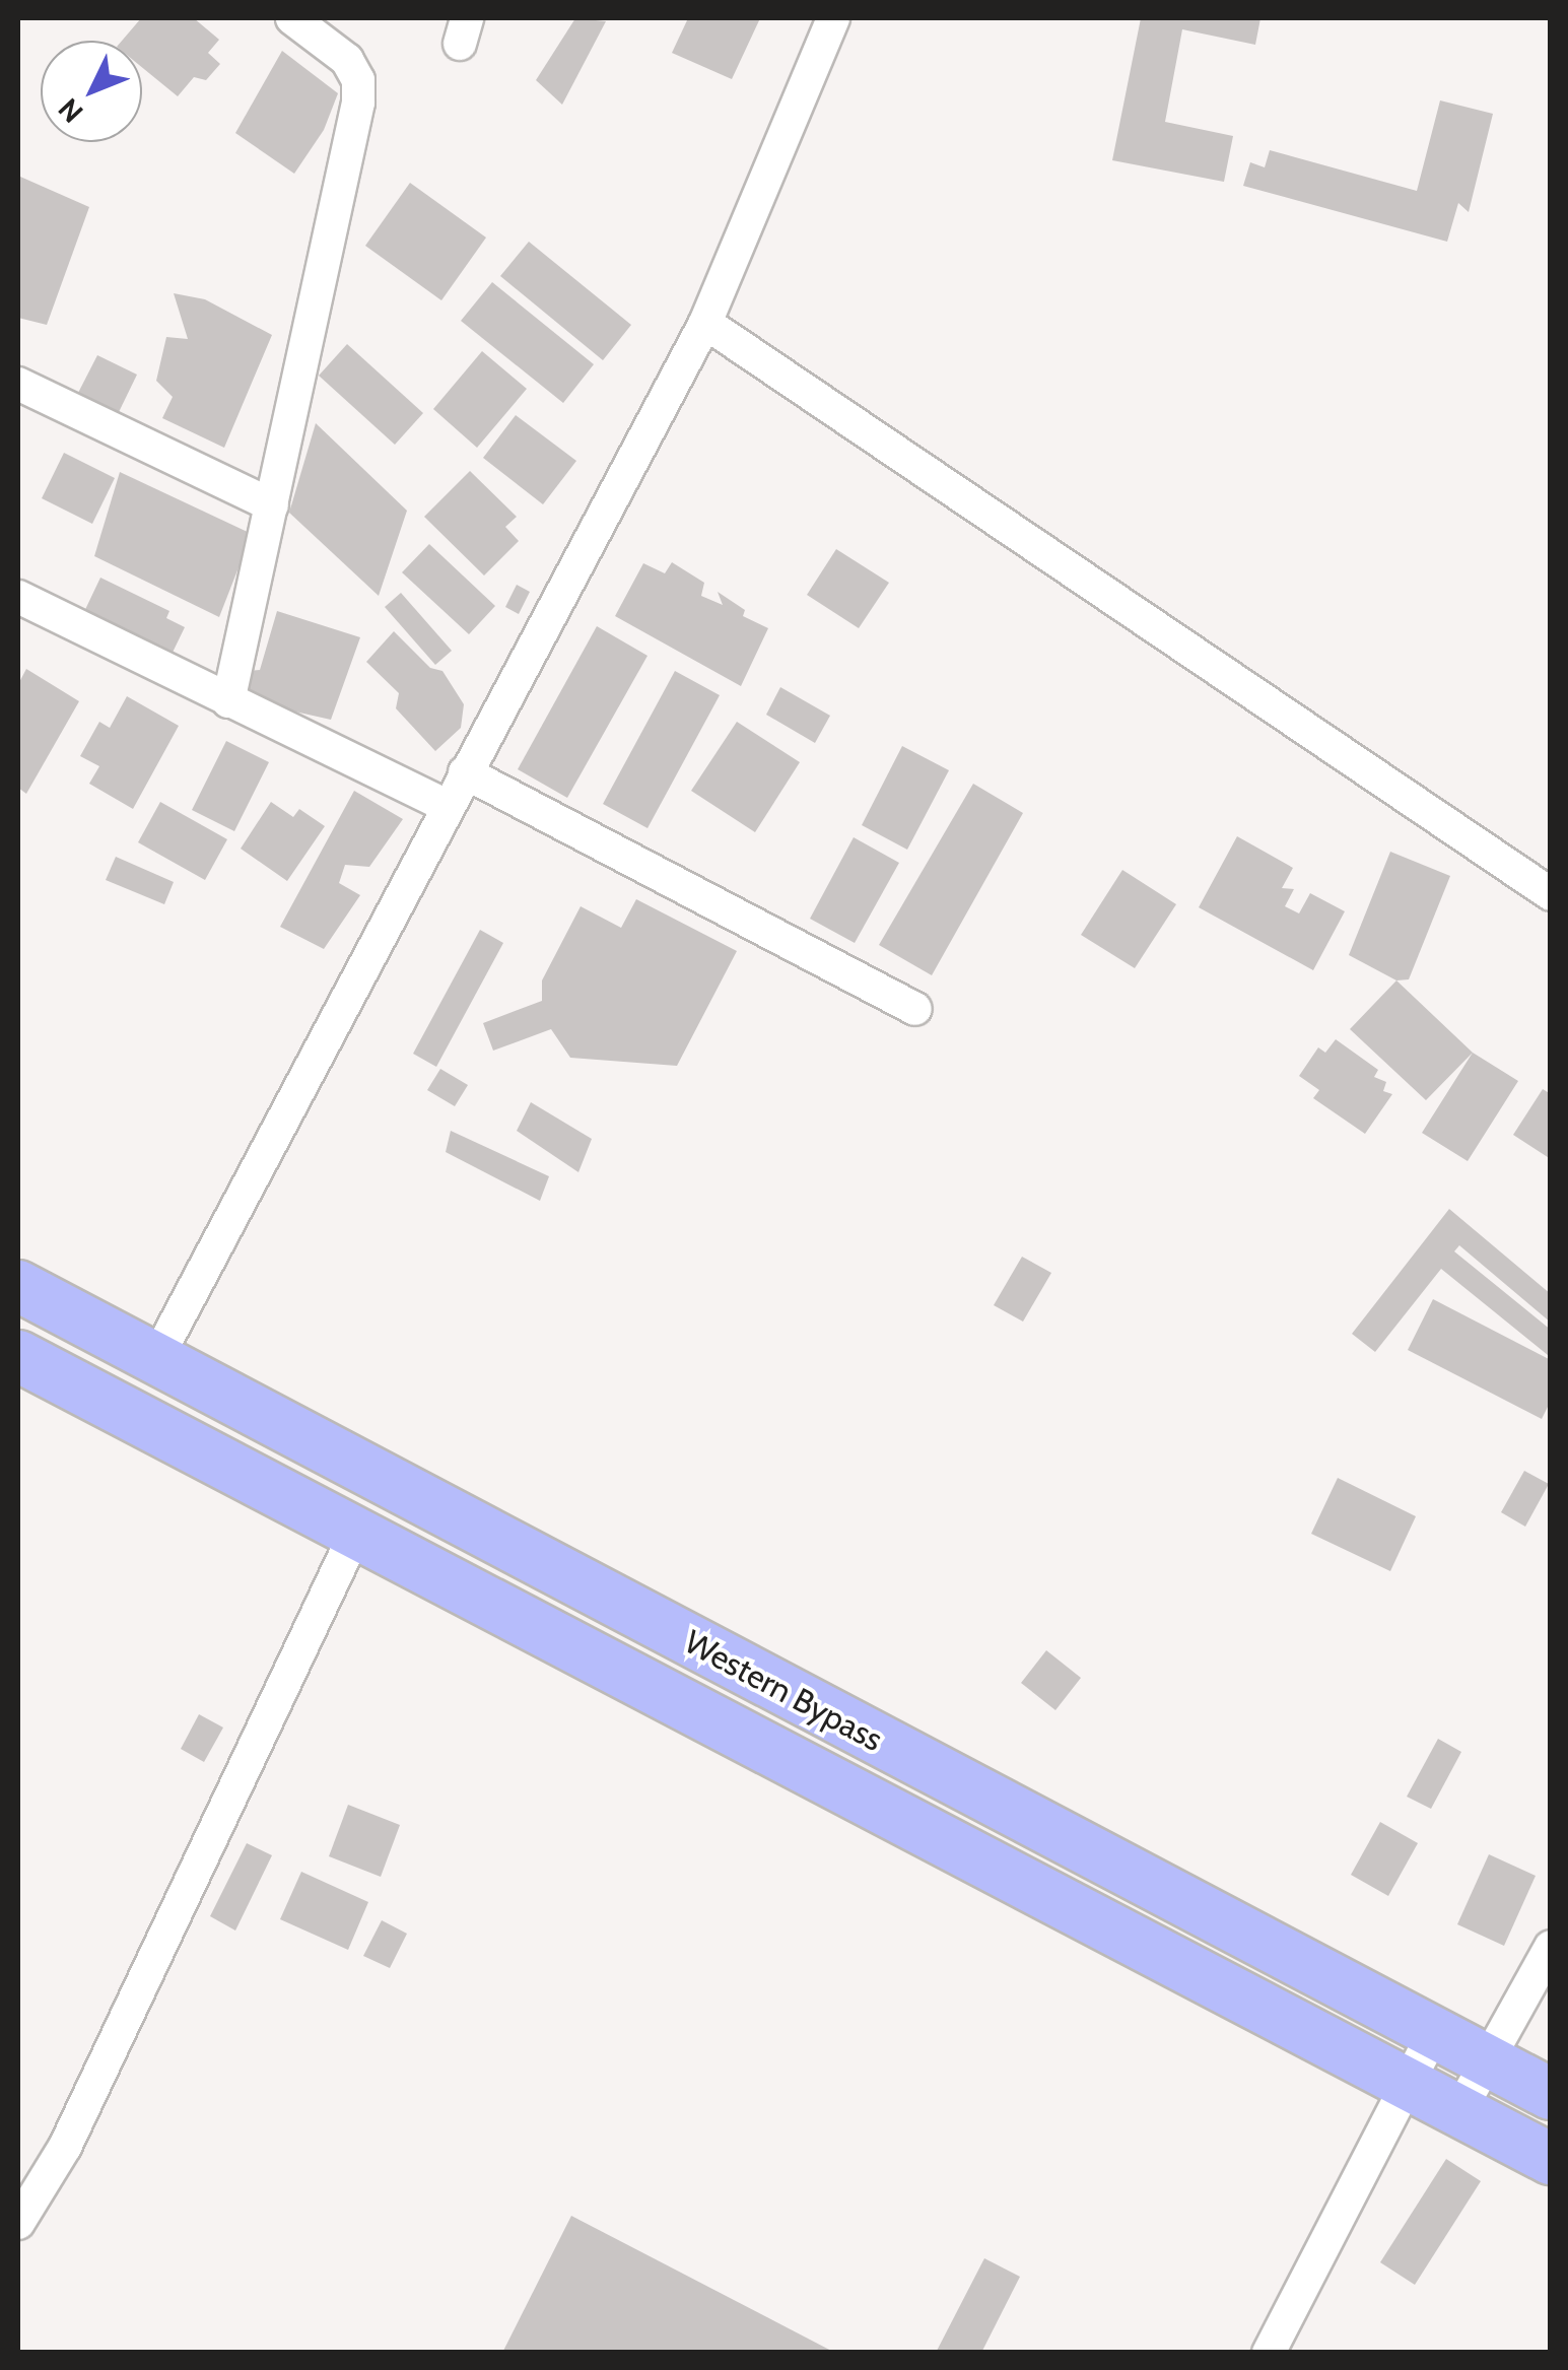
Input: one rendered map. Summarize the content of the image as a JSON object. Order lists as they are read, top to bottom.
{
  "streets": {
    "main road": ["Western Bypass"]
  },
  "north": "bottom left"
}
